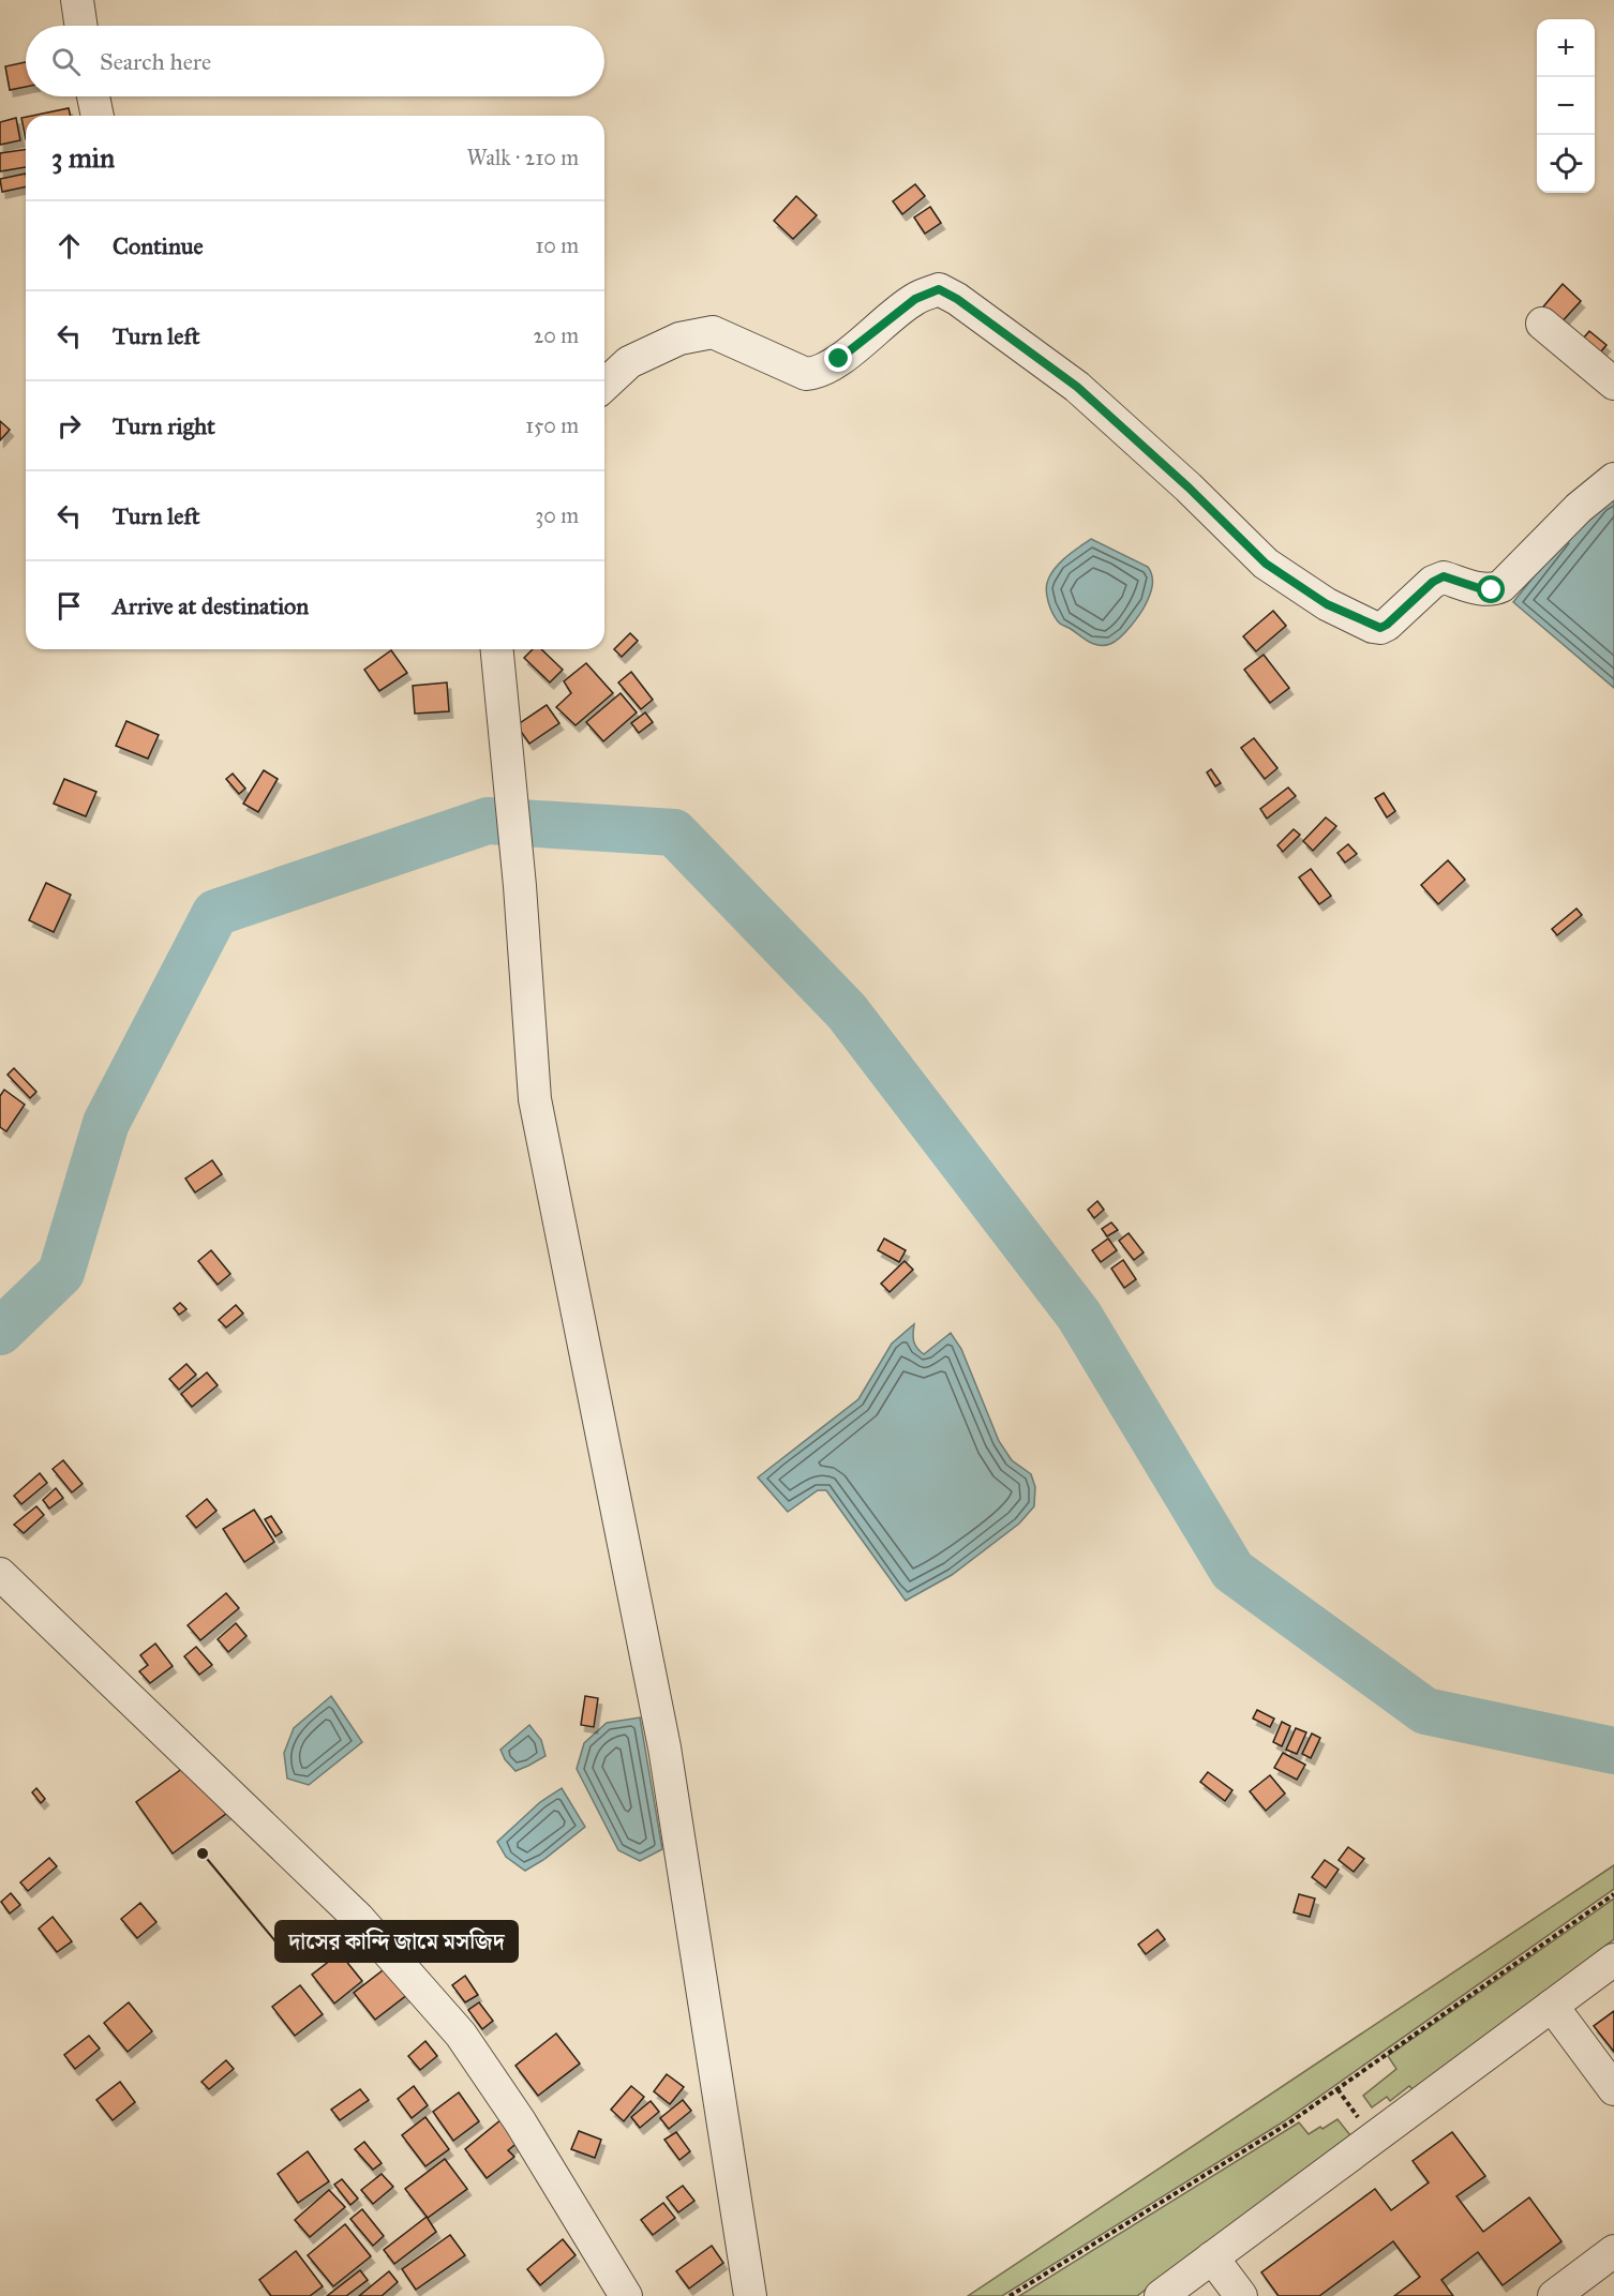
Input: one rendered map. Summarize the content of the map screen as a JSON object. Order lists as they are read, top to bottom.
{
  "places": ["দাসের কান্দি জামে মসজিদ"],
  "page": {
    "map_buttons": ["+", "−"],
    "search": "Search here",
    "heading": ["3 min", "Walk · 210 m"],
    "list": [
      ["Continue", "10 m"],
      ["Turn left", "20 m"],
      ["Turn right", "150 m"],
      ["Turn left", "30 m"],
      "Arrive at destination"
    ]
  }
}
